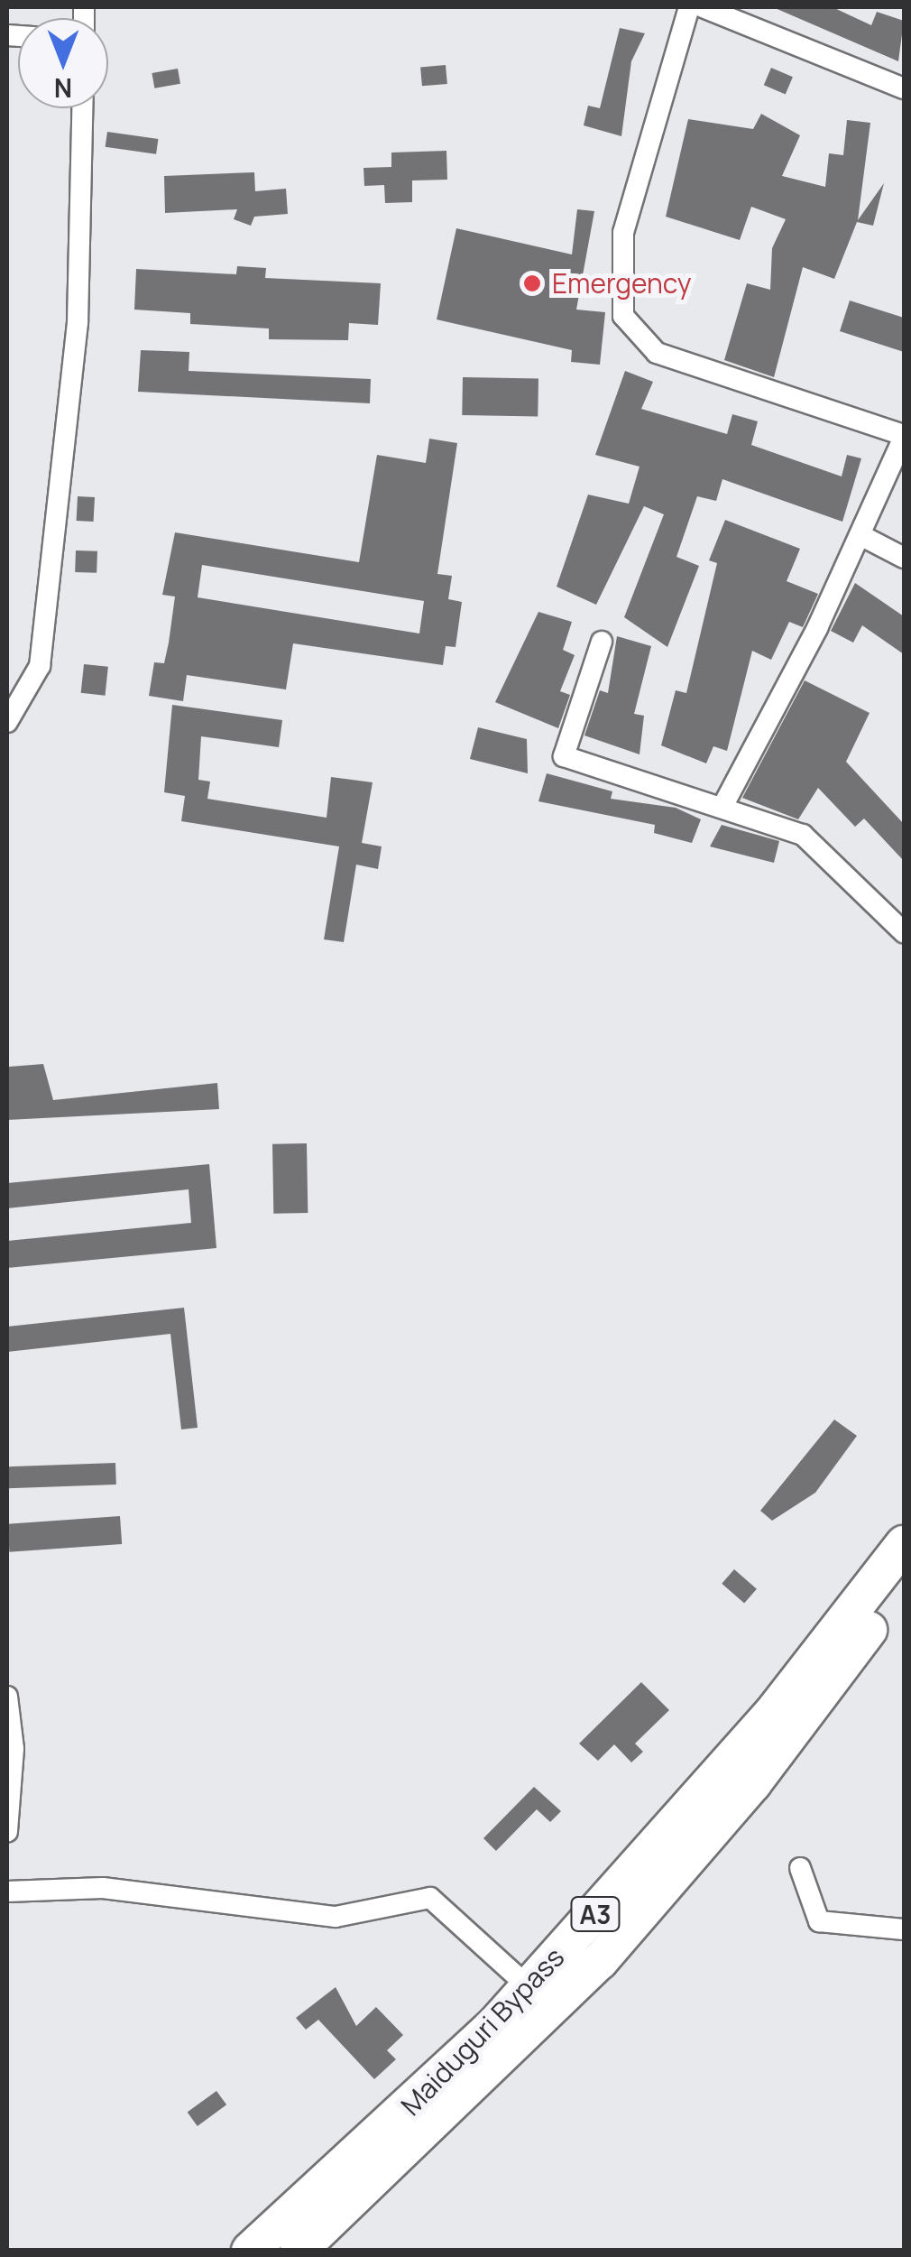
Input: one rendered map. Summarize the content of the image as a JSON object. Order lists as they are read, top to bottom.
{
  "streets": {
    "highway": ["A3", "Maiduguri Bypass"]
  },
  "places": ["Emergency"],
  "north": "bottom"
}
